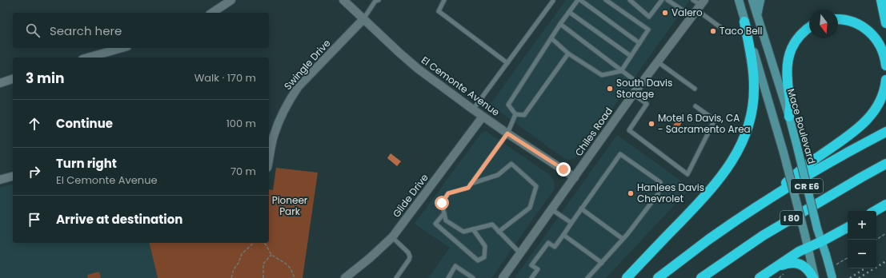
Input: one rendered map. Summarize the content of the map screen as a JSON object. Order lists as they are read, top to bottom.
{
  "streets": {
    "highway": ["I 80"],
    "main road": ["Mace Boulevard", "CR E6"],
    "street": [
      "Swingle Drive",
      "El Cemonte Avenue",
      "Chiles Road",
      "Glide Drive"
    ]
  },
  "crossings": [
    ["Swingle Drive", "El Cemonte Avenue"],
    ["El Cemonte Avenue", "Chiles Road"],
    ["El Cemonte Avenue", "Glide Drive"]
  ],
  "parks": ["Pioneer Park"],
  "places": [
    "Valero",
    "Taco Bell",
    "South Davis Storage",
    "Motel 6 Davis, CA - Sacramento Area",
    "Hanlees Davis Chevrolet"
  ],
  "north": "bottom",
  "page": {
    "search": "Search here",
    "heading": ["3 min", "Walk · 170 m"],
    "list": [
      ["Continue", "100 m"],
      ["Turn right", "El Cemonte Avenue", "70 m"],
      "Arrive at destination"
    ],
    "map_buttons": ["+", "−"]
  }
}
